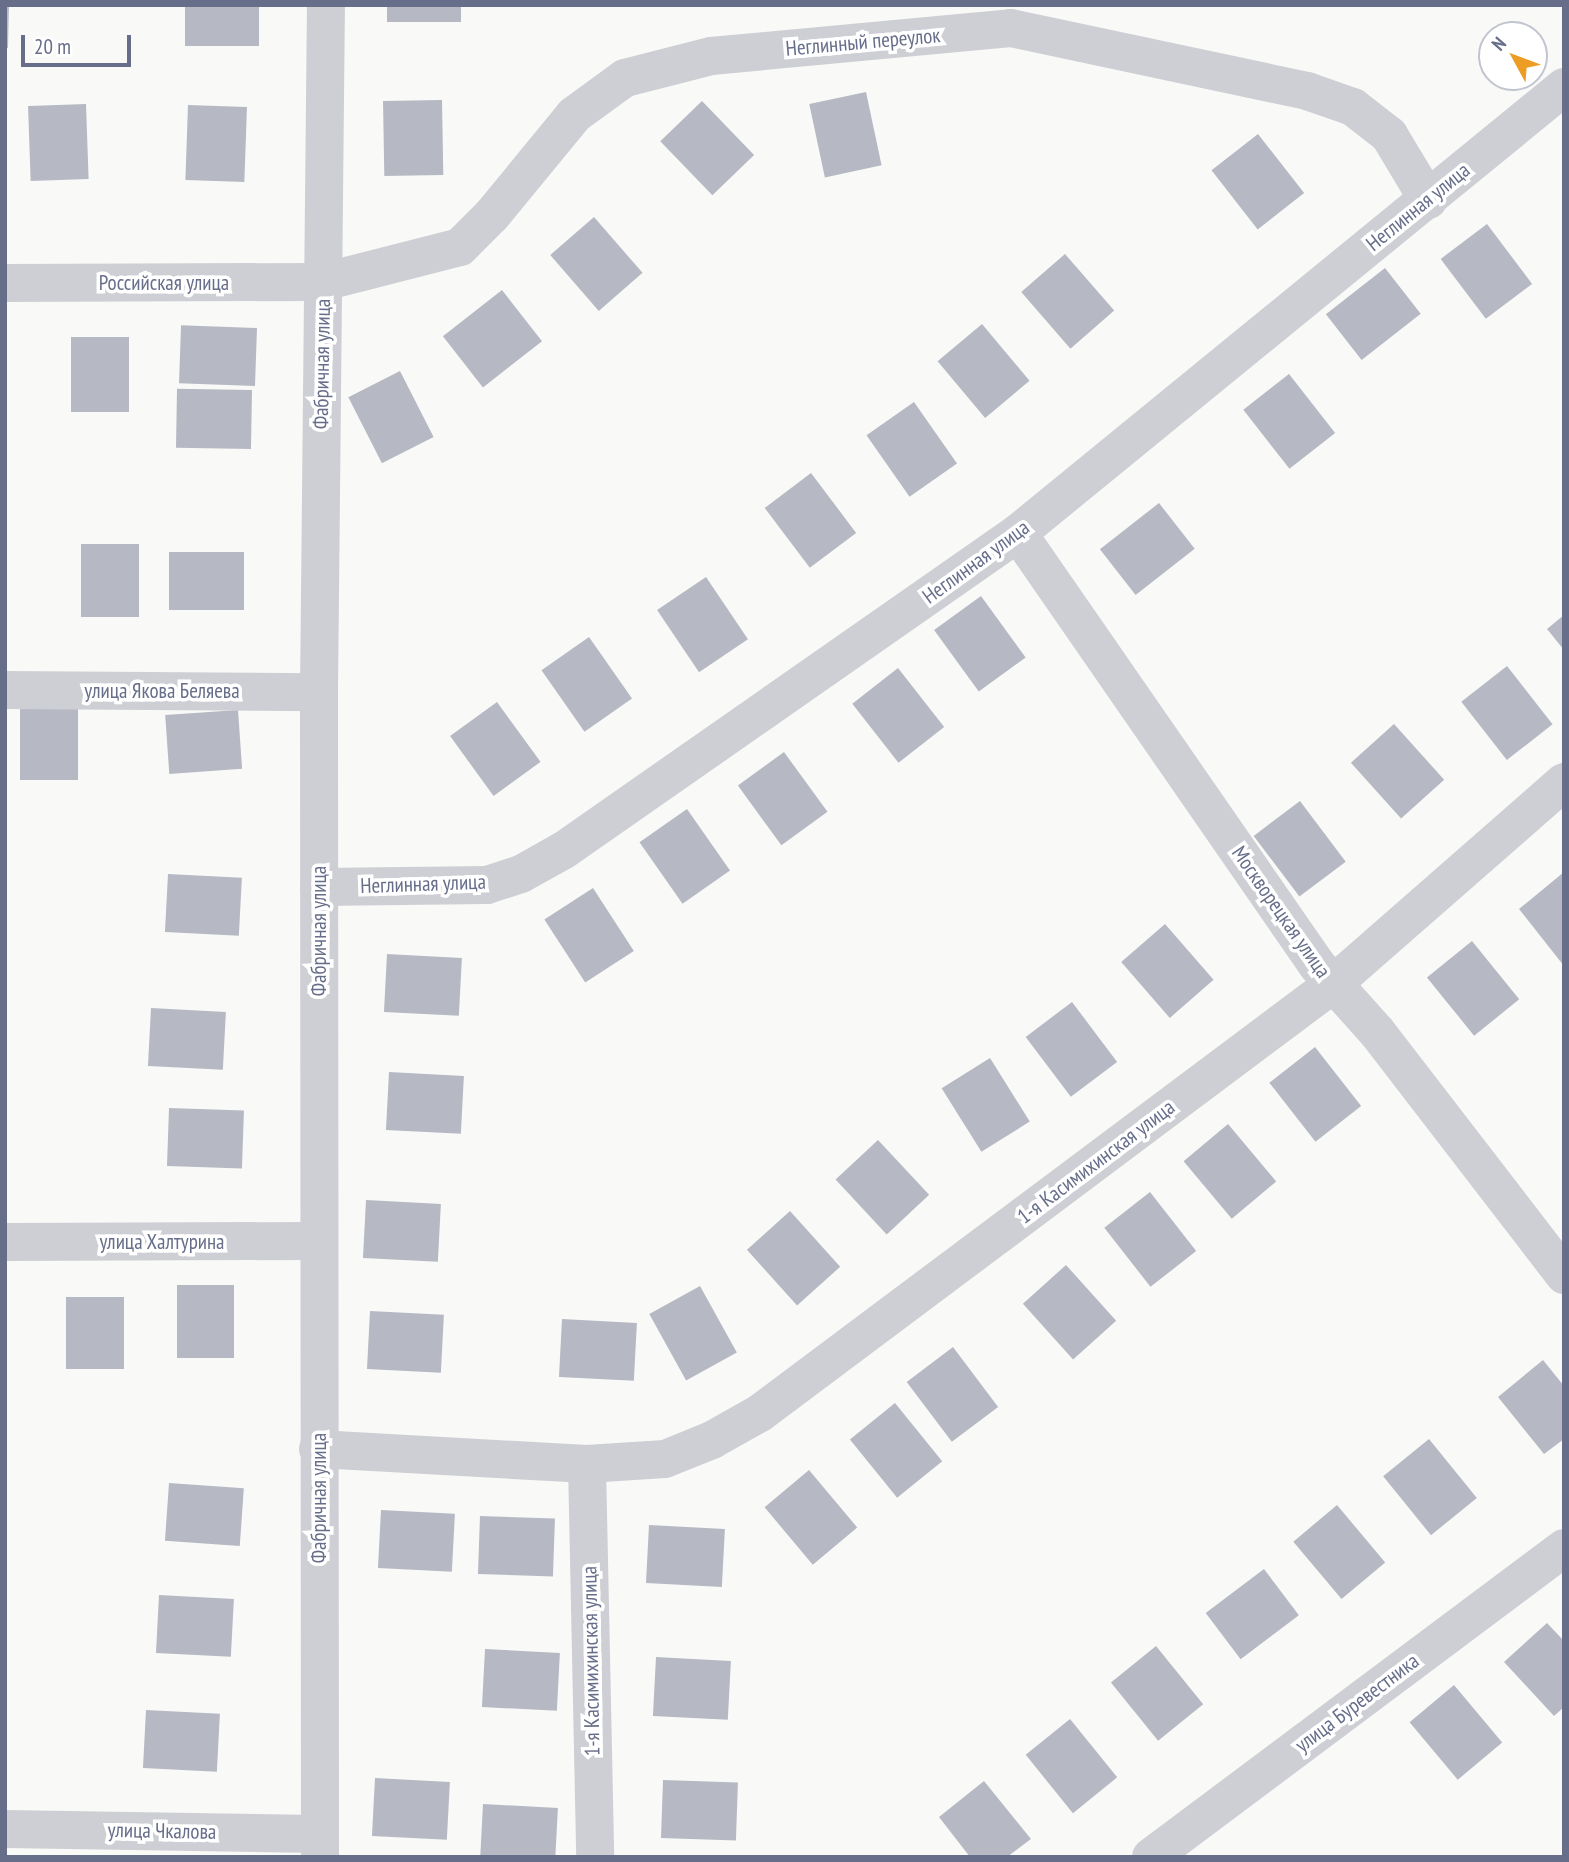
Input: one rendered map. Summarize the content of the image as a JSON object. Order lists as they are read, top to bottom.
{
  "streets": {
    "street": [
      "Неглинный переулок",
      "Неглинная улица",
      "Российская улица",
      "Фабричная улица",
      "улица Якова Беляева",
      "Москворецкая улица",
      "1-я Касимихинская улица",
      "улица Халтурина",
      "улица Буревестника",
      "улица Чкалова"
    ]
  },
  "crossings": [
    ["Неглинный переулок", "Неглинная улица"],
    ["Неглинный переулок", "Российская улица"],
    ["Неглинный переулок", "Фабричная улица"],
    ["Неглинная улица", "Фабричная улица"],
    ["Неглинная улица", "Москворецкая улица"],
    ["Российская улица", "Фабричная улица"],
    ["Фабричная улица", "улица Якова Беляева"],
    ["Фабричная улица", "1-я Касимихинская улица"],
    ["Фабричная улица", "улица Халтурина"],
    ["Фабричная улица", "улица Чкалова"],
    ["Москворецкая улица", "1-я Касимихинская улица"]
  ],
  "scale_bar": "20 m",
  "north": "top left"
}
